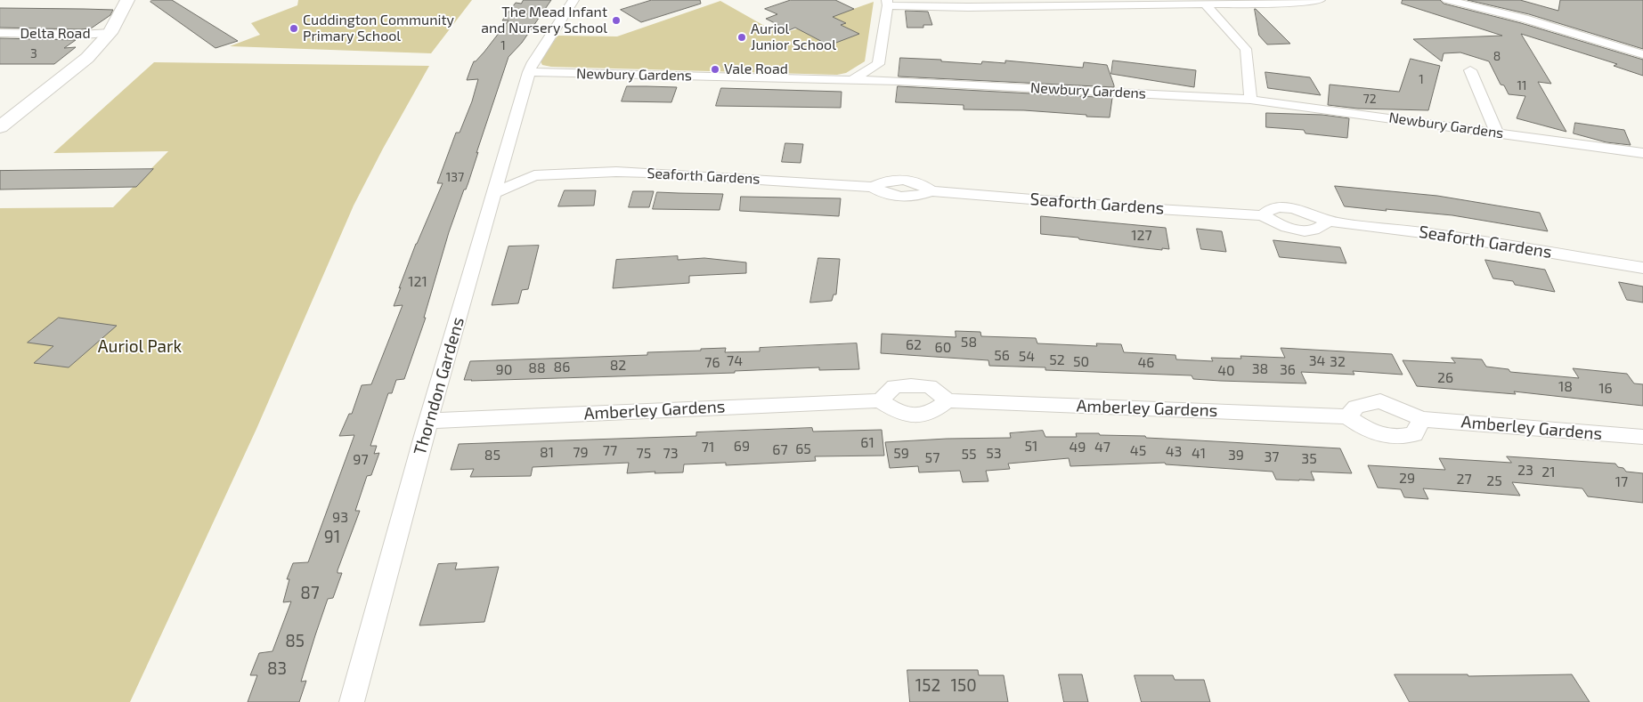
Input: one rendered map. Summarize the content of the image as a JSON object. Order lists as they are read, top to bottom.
{
  "streets": {
    "street": [
      "Delta Road",
      "Newbury Gardens",
      "Seaforth Gardens",
      "Thorndon Gardens",
      "Amberley Gardens"
    ]
  },
  "crossings": [
    ["Newbury Gardens", "Thorndon Gardens"],
    ["Seaforth Gardens", "Thorndon Gardens"],
    ["Thorndon Gardens", "Amberley Gardens"]
  ],
  "parks": ["Auriol Park"],
  "places": [
    "The Mead Infant and Nursery School",
    "Cuddington Community Primary School",
    "Auriol Junior School",
    "Vale Road"
  ],
  "house_numbers": [
    "1",
    "3",
    "8",
    "1",
    "11",
    "72",
    "137",
    "127",
    "121",
    "58",
    "62",
    "60",
    "56",
    "54",
    "52",
    "74",
    "34",
    "50",
    "32",
    "76",
    "46",
    "82",
    "86",
    "88",
    "38",
    "90",
    "36",
    "40",
    "26",
    "18",
    "16",
    "61",
    "69",
    "51",
    "71",
    "49",
    "47",
    "65",
    "67",
    "77",
    "45",
    "43",
    "81",
    "79",
    "75",
    "73",
    "59",
    "53",
    "41",
    "55",
    "85",
    "39",
    "37",
    "57",
    "35",
    "97",
    "23",
    "21",
    "29",
    "27",
    "25",
    "17",
    "93",
    "91",
    "87",
    "85",
    "83",
    "152",
    "150"
  ]
}
